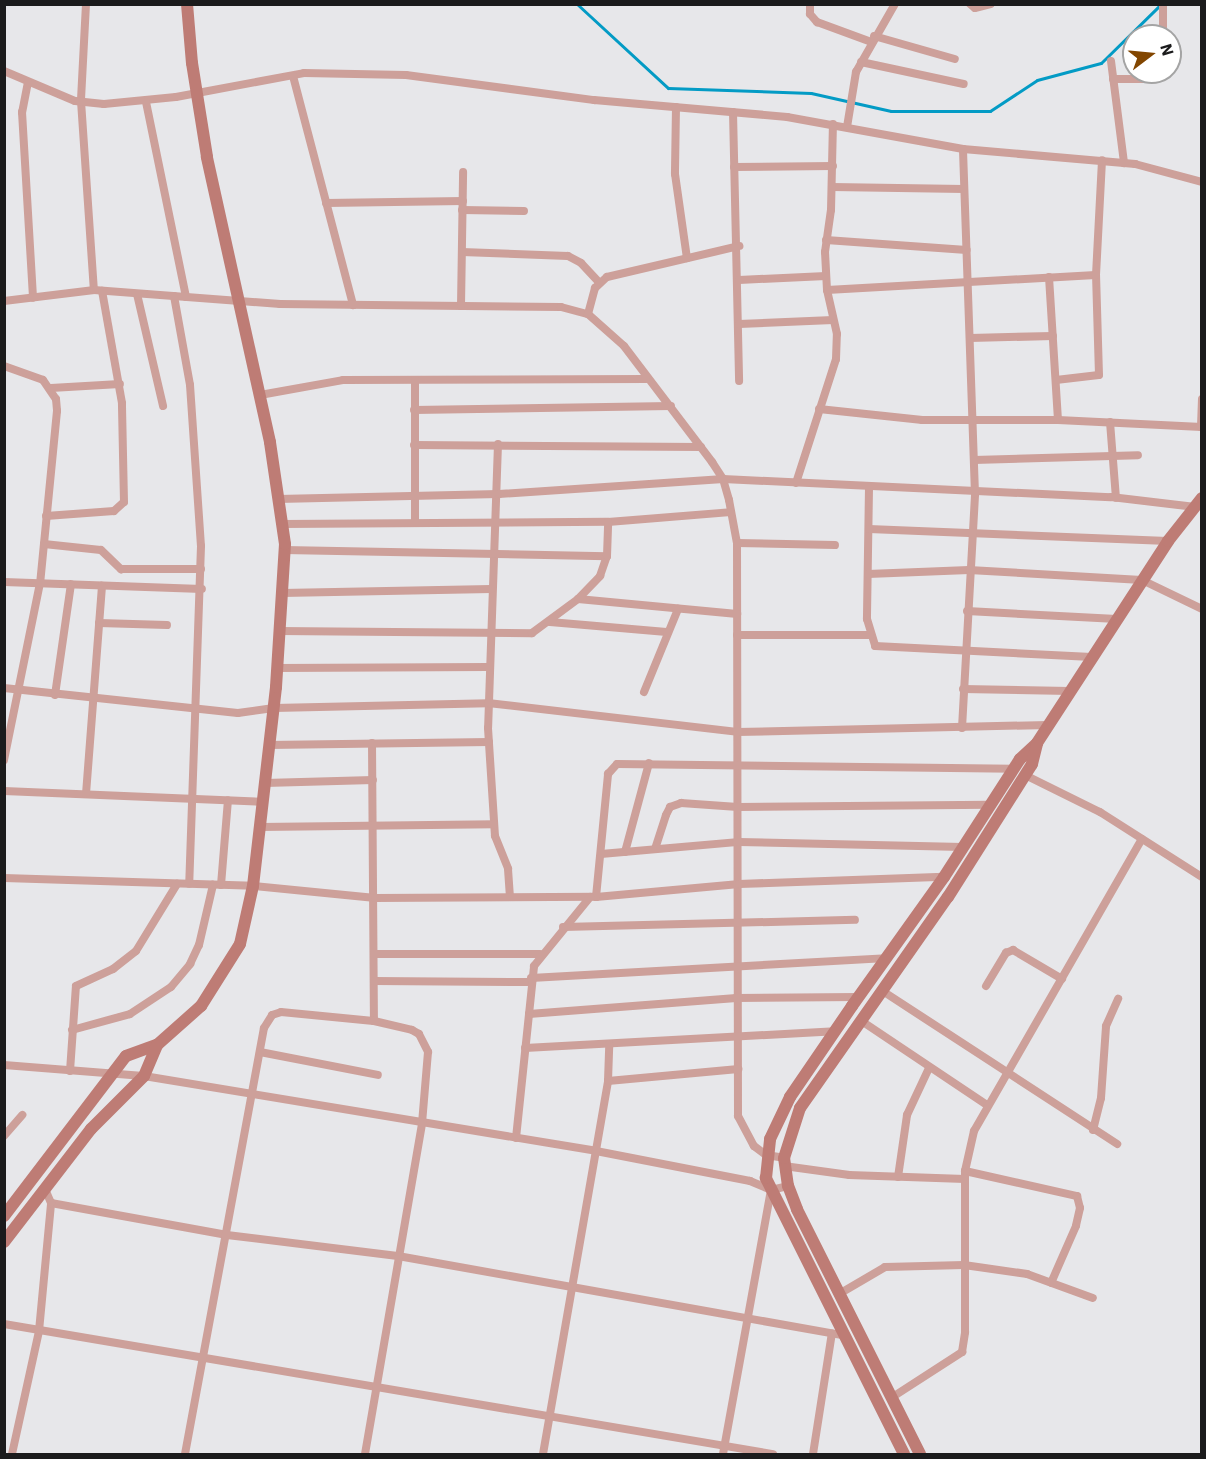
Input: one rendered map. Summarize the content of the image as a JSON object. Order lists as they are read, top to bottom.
{
  "north": "right"
}
